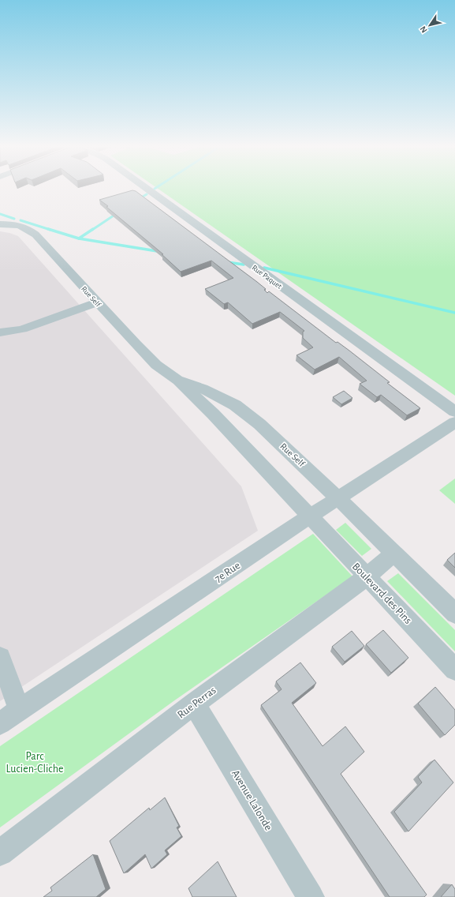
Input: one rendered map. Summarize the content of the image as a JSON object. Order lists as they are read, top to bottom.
{
  "streets": {
    "street": [
      "Rue Paquet",
      "Rue Self",
      "7e Rue",
      "Boulevard des Pins",
      "Rue Perras",
      "Avenue Lalonde"
    ]
  },
  "crossings": [
    ["Rue Self", "7e Rue"],
    ["Rue Self", "Boulevard des Pins"],
    ["7e Rue", "Boulevard des Pins"],
    ["Boulevard des Pins", "Rue Perras"],
    ["Rue Perras", "Avenue Lalonde"]
  ],
  "parks": ["Parc Lucien-Cliche"],
  "north": "bottom left"
}
